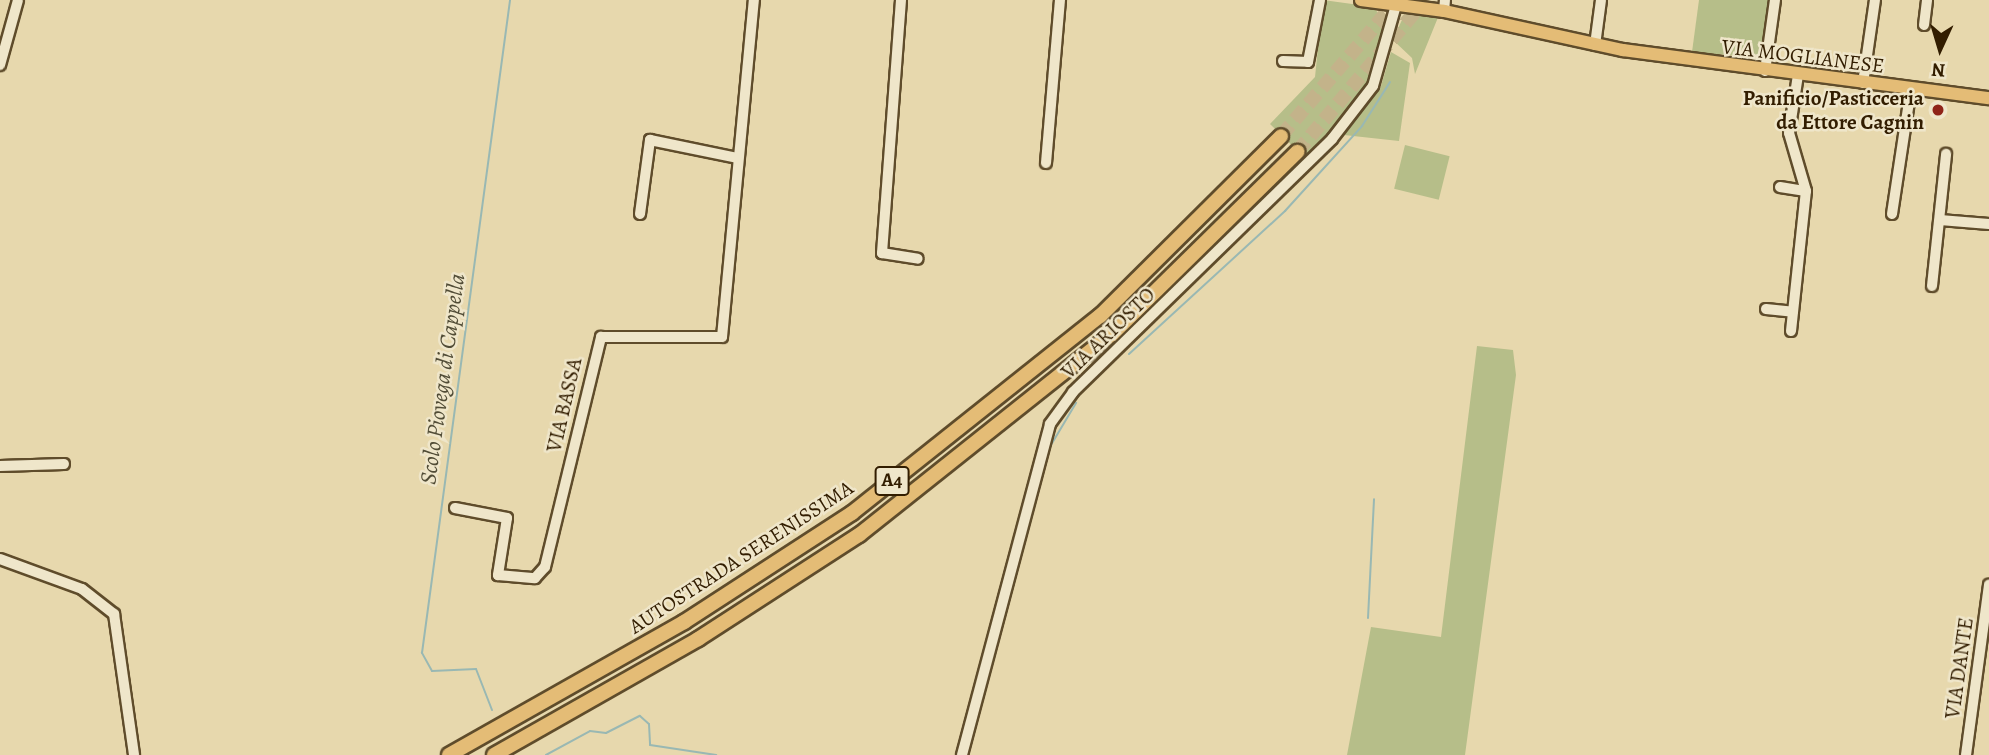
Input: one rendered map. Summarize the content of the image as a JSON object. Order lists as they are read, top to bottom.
{
  "streets": {
    "highway": ["A4", "AUTOSTRADA SERENISSIMA"],
    "main road": ["VIA MOGLIANESE"],
    "street": ["VIA ARIOSTO", "VIA BASSA", "VIA DANTE"]
  },
  "crossings": [
    ["VIA MOGLIANESE", "VIA ARIOSTO"]
  ],
  "water": ["Scolo Piovega di Cappella"],
  "places": ["Panificio/Pasticceria da Ettore Cagnin"],
  "north": "bottom"
}
